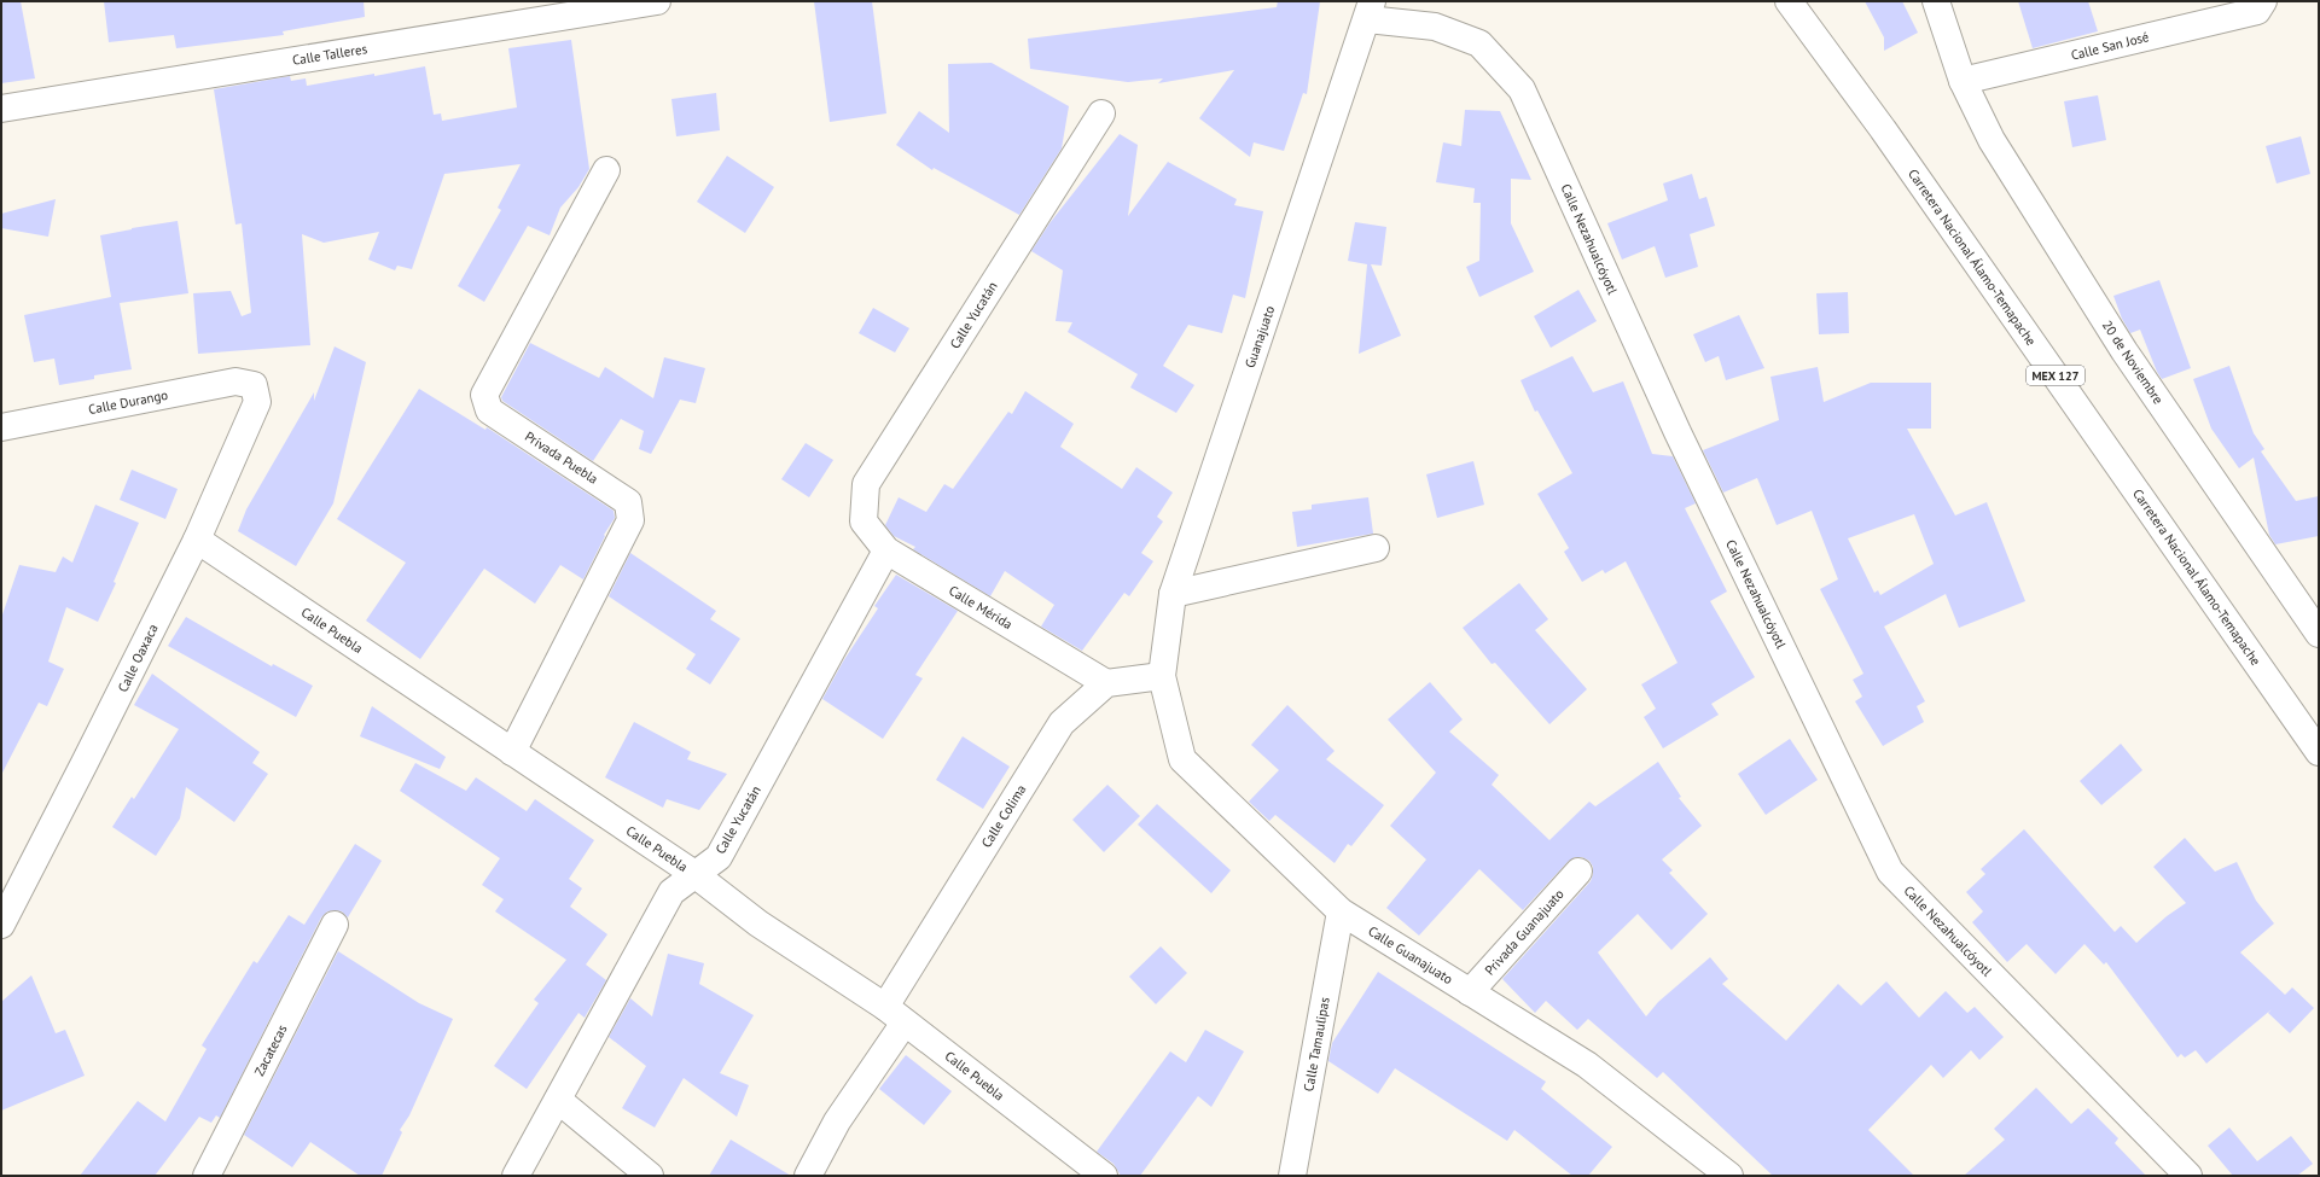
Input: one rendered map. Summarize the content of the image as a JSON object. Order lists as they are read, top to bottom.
{
  "streets": {
    "street": [
      "Calle San José",
      "Calle Talleres",
      "Calle Nezahualcóyotl",
      "Carretera Nacional Álamo-Temapache",
      "Calle Yucatán",
      "Guanajuato",
      "20 de Noviembre",
      "MEX 127",
      "Calle Durango",
      "Privada Puebla",
      "Calle Mérida",
      "Calle Puebla",
      "Calle Oaxaca",
      "Calle Colima",
      "Privada Guanajuato",
      "Calle Guanajuato",
      "Calle Tamaulipas",
      "Zacatecas"
    ]
  },
  "crossings": [
    ["Calle San José", "20 de Noviembre"],
    ["Calle Nezahualcóyotl", "Guanajuato"],
    ["Calle Yucatán", "Calle Mérida"],
    ["Calle Yucatán", "Calle Puebla"],
    ["Guanajuato", "Calle Guanajuato"],
    ["Calle Durango", "Calle Oaxaca"],
    ["Privada Puebla", "Calle Puebla"],
    ["Calle Mérida", "Calle Colima"],
    ["Calle Puebla", "Calle Oaxaca"],
    ["Calle Puebla", "Calle Colima"],
    ["Privada Guanajuato", "Calle Guanajuato"],
    ["Calle Guanajuato", "Calle Tamaulipas"]
  ]
}
